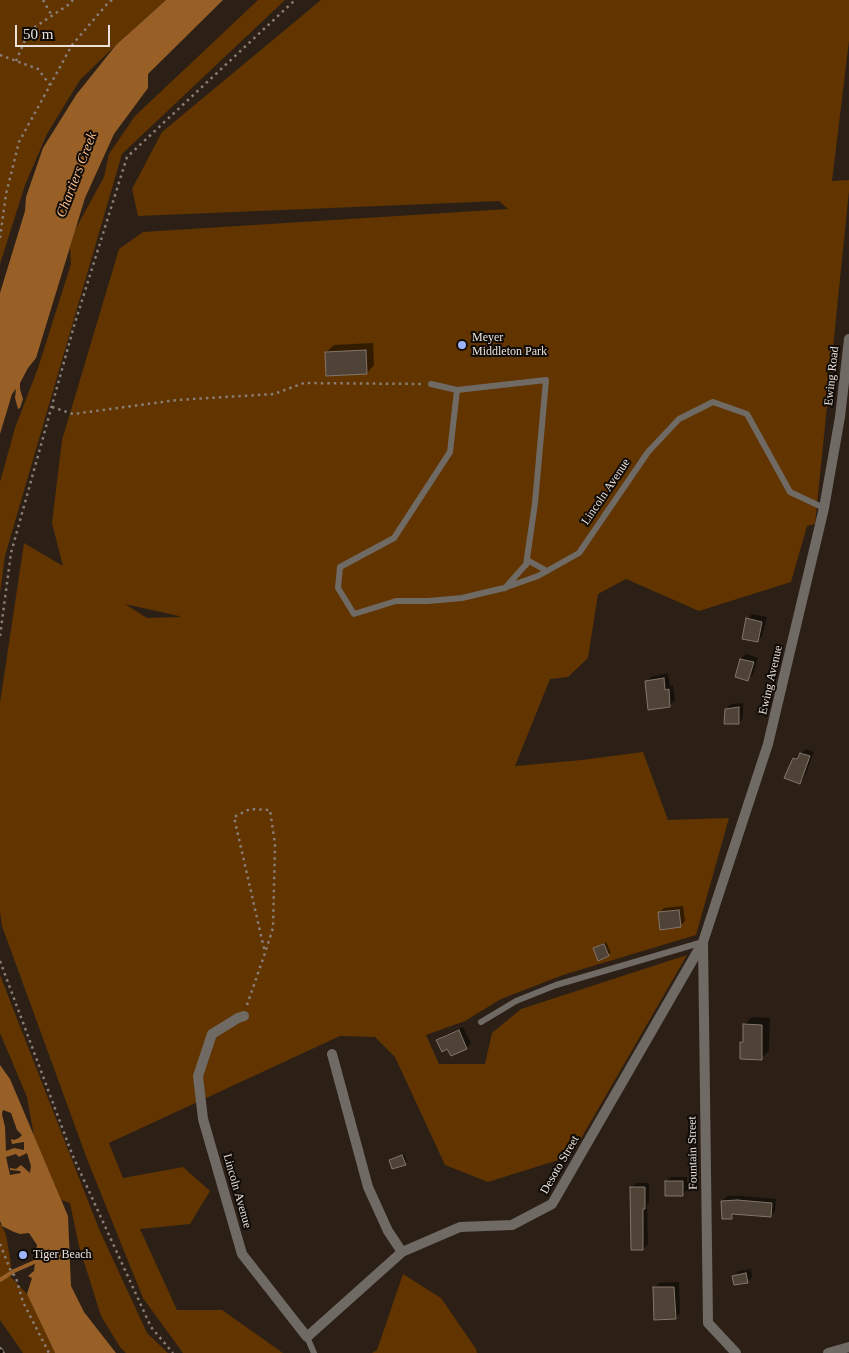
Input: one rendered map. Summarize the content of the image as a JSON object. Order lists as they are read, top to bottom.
{
  "streets": {
    "street": [
      "Ewing Road",
      "Lincoln Avenue",
      "Ewing Avenue",
      "Fountain Street",
      "Desoto Street"
    ]
  },
  "crossings": [
    ["Ewing Road", "Ewing Avenue"],
    ["Lincoln Avenue", "Ewing Avenue"],
    ["Lincoln Avenue", "Desoto Street"],
    ["Ewing Avenue", "Fountain Street"],
    ["Ewing Avenue", "Desoto Street"],
    ["Fountain Street", "Desoto Street"]
  ],
  "water": ["Chartiers Creek"],
  "places": ["Meyer Middleton Park", "Tiger Beach"],
  "scale_bar": "50 m"
}
